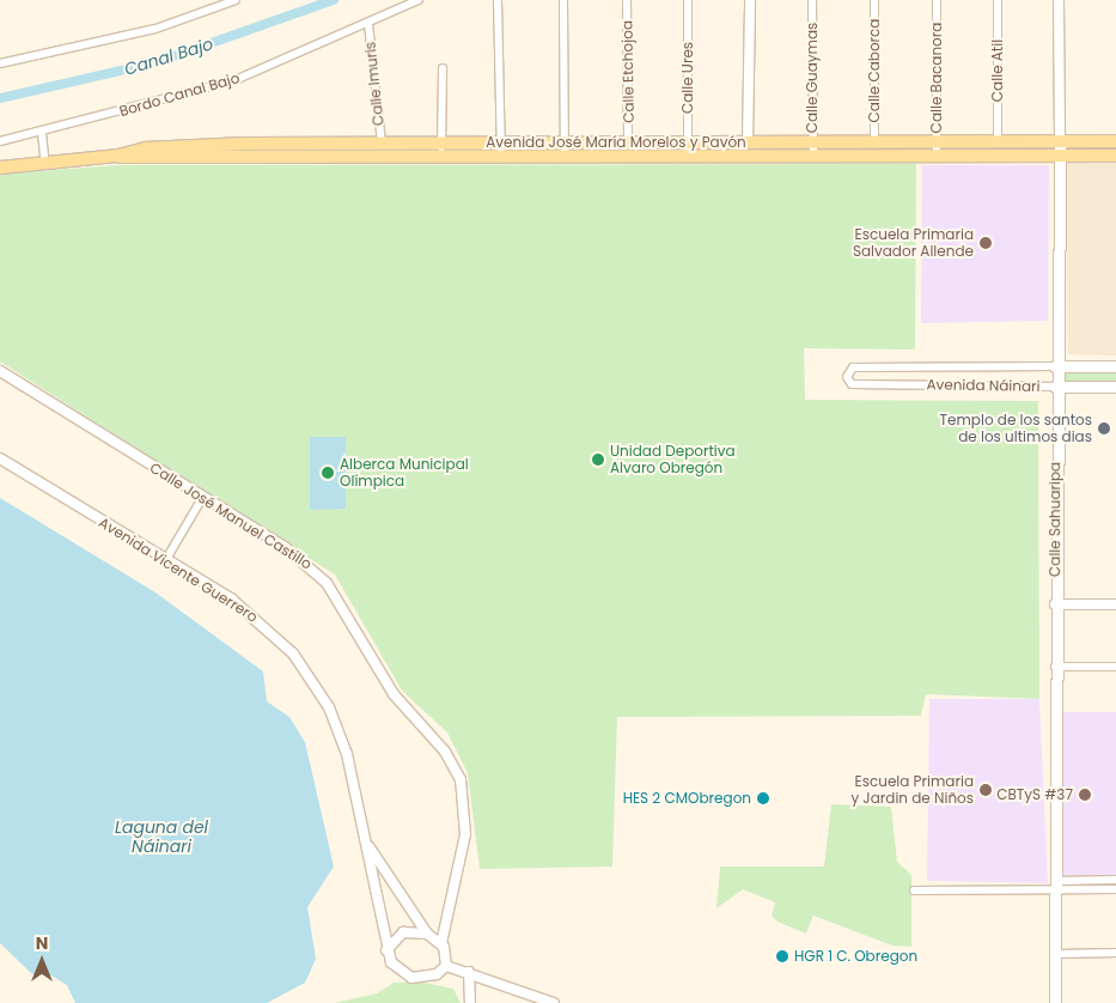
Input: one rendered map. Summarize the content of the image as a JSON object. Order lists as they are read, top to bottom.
{
  "streets": {
    "main road": ["Avenida José María Morelos y Pavón", "Avenida Náinari", "Calle Sahuaripa"],
    "street": [
      "Calle Caborca",
      "Calle Atil",
      "Calle Etchojoa",
      "Calle Ures",
      "Calle Guaymas",
      "Calle Bacanora",
      "Calle Imuris",
      "Bordo Canal Bajo",
      "Calle José Manuel Castillo",
      "Avenida Vicente Guerrero"
    ]
  },
  "crossings": [
    ["Calle Caborca", "Avenida José María Morelos y Pavón"],
    ["Calle Atil", "Avenida José María Morelos y Pavón"],
    ["Calle Etchojoa", "Avenida José María Morelos y Pavón"],
    ["Calle Ures", "Avenida José María Morelos y Pavón"],
    ["Calle Guaymas", "Avenida José María Morelos y Pavón"],
    ["Calle Bacanora", "Avenida José María Morelos y Pavón"],
    ["Calle Imuris", "Bordo Canal Bajo"],
    ["Calle Imuris", "Avenida José María Morelos y Pavón"],
    ["Avenida José María Morelos y Pavón", "Calle Sahuaripa"],
    ["Avenida Náinari", "Calle Sahuaripa"],
    ["Calle José Manuel Castillo", "Avenida Vicente Guerrero"]
  ],
  "water": ["Canal Bajo", "Laguna del Náinari"],
  "places": [
    "Escuela Primaria Salvador Allende",
    "Templo de los santos de los ultimos dias",
    "Unidad Deportiva Alvaro Obregón",
    "Alberca Municipal Olímpica",
    "Escuela Primaria y Jardin de Niños",
    "CBTyS #37",
    "HES 2 CMObregon",
    "HGR 1 C. Obregon"
  ],
  "north": "top"
}
